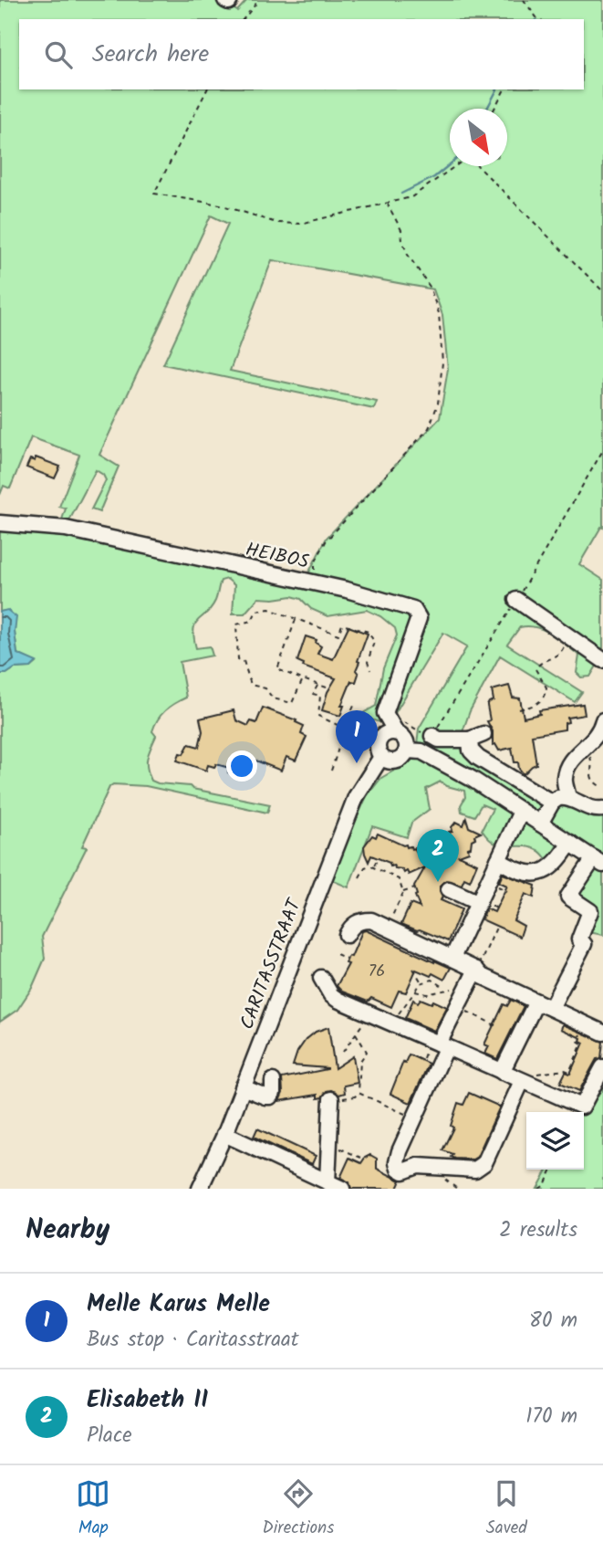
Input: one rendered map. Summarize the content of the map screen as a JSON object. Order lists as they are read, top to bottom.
{
  "streets": {
    "street": ["HEIBOS", "CARITASSTRAAT"]
  },
  "crossings": [
    ["HEIBOS", "CARITASSTRAAT"]
  ],
  "house_numbers": ["76"],
  "north": "bottom right",
  "page": {
    "search": "Search here",
    "pins": ["1", "2"],
    "heading": ["Nearby", "2 results"],
    "list": [
      {
        "mark": "1",
        "name": "Melle Karus Melle",
        "note": "Bus stop · Caritasstraat",
        "value": "80 m"
      },
      {
        "mark": "2",
        "name": "Elisabeth II",
        "note": "Place",
        "value": "170 m"
      }
    ],
    "nav": ["Map", "Directions", "Saved"]
  }
}
